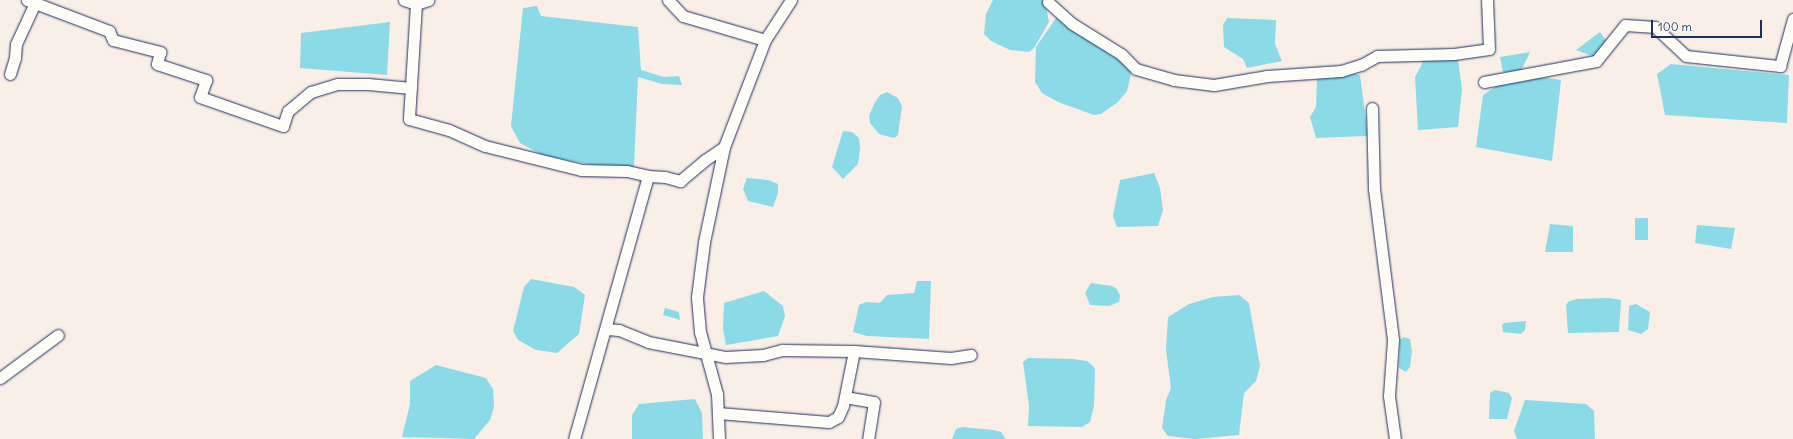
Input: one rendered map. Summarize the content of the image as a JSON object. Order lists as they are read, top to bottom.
{
  "scale_bar": "100 m"
}
